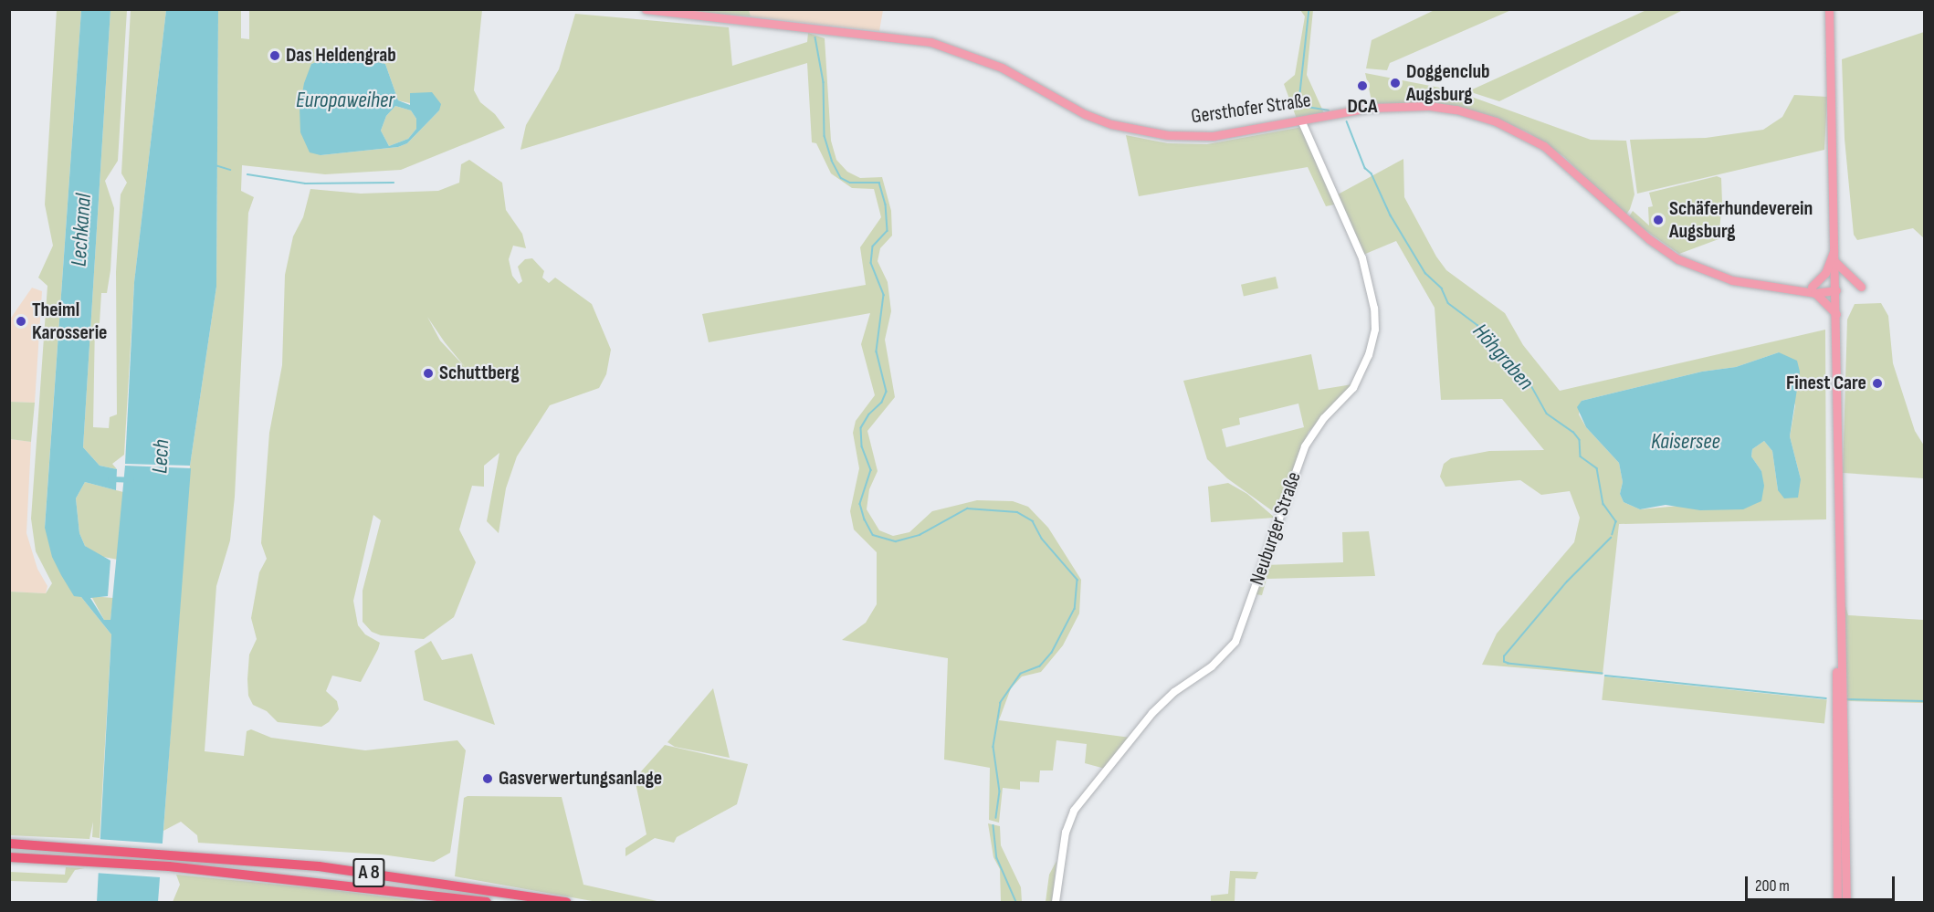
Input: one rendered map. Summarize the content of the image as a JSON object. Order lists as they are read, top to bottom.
{
  "streets": {
    "highway": ["A 8"],
    "main road": ["Gersthofer Straße"],
    "street": ["Neuburger Straße"]
  },
  "crossings": [
    ["Gersthofer Straße", "Neuburger Straße"]
  ],
  "water": [
    "Europaweiher",
    "Lechkanal",
    "Höhgraben",
    "Kaisersee",
    "Lech"
  ],
  "places": [
    "Das Heldengrab",
    "Doggenclub Augsburg",
    "DCA",
    "Schäferhundeverein Augsburg",
    "Theiml Karosserie",
    "Schuttberg",
    "Finest Care",
    "Gasverwertungsanlage"
  ],
  "scale_bar": "200 m"
}
